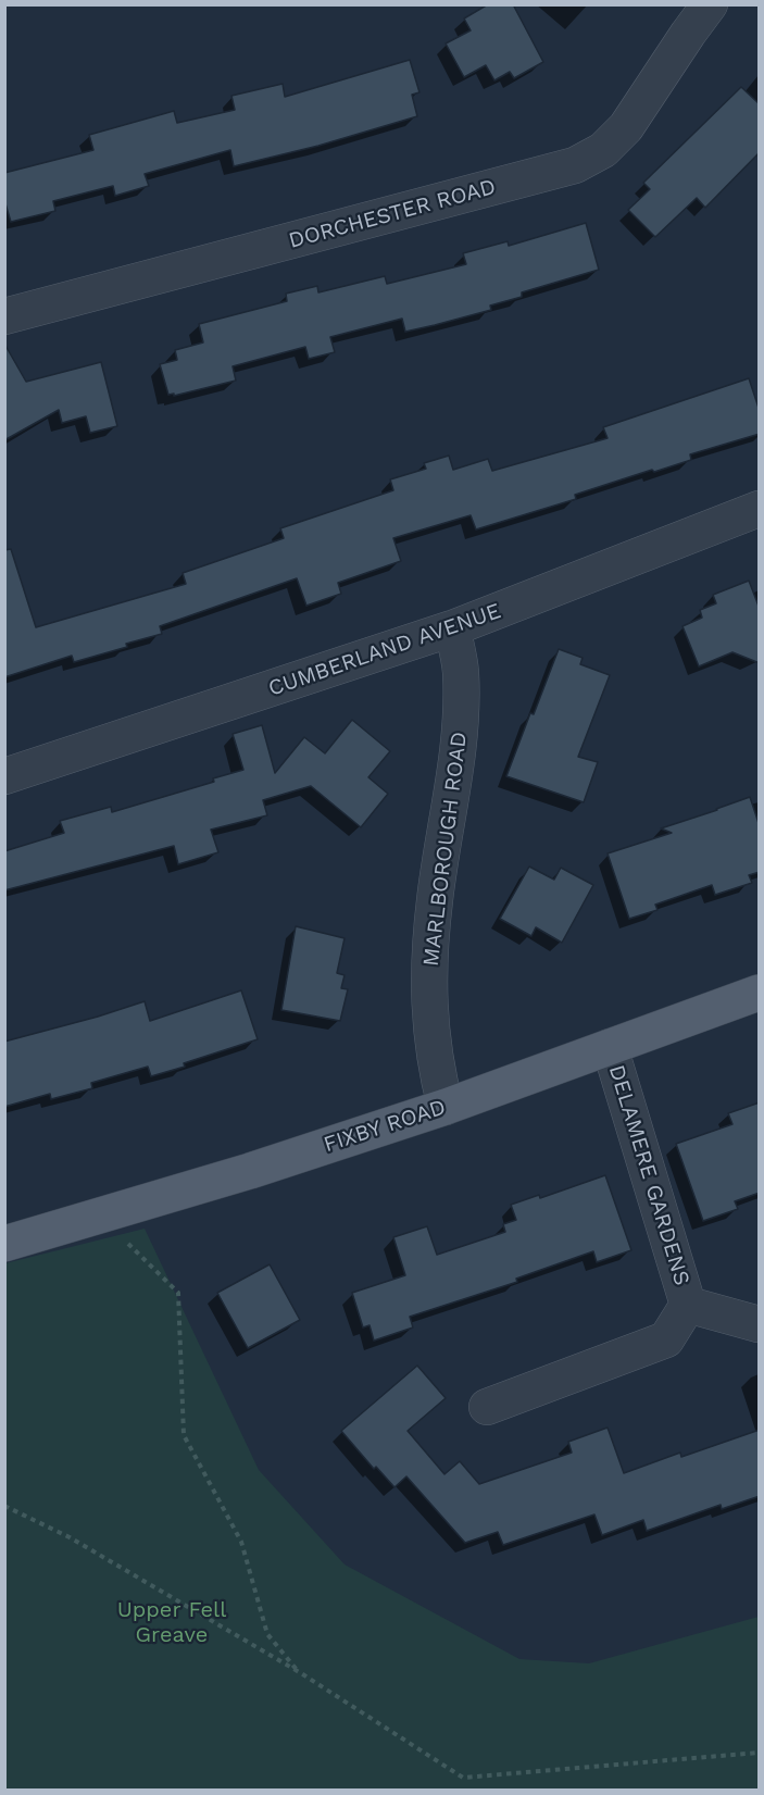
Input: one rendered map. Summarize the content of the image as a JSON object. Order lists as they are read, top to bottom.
{
  "streets": {
    "main road": ["FIXBY ROAD"],
    "street": [
      "DORCHESTER ROAD",
      "CUMBERLAND AVENUE",
      "MARLBOROUGH ROAD",
      "DELAMERE GARDENS"
    ]
  },
  "crossings": [
    ["CUMBERLAND AVENUE", "MARLBOROUGH ROAD"],
    ["MARLBOROUGH ROAD", "FIXBY ROAD"],
    ["FIXBY ROAD", "DELAMERE GARDENS"]
  ],
  "parks": ["Upper Fell Greave"]
}
